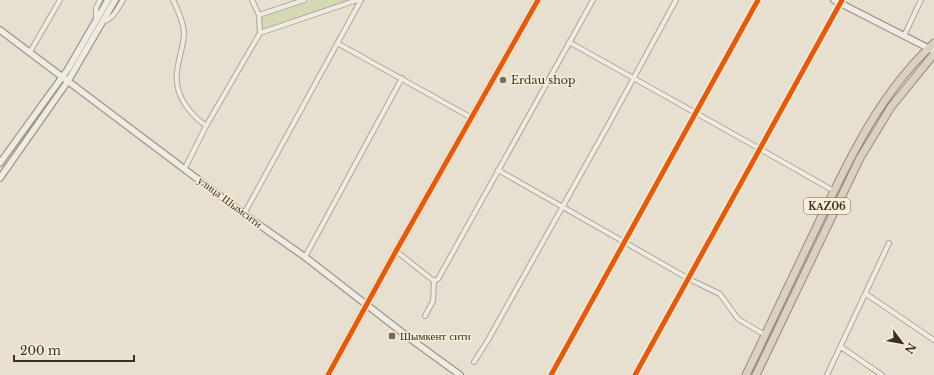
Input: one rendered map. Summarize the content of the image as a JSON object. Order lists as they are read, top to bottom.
{
  "streets": {
    "highway": ["KАZ06"],
    "main road": ["улица Шымсити"]
  },
  "places": {
    "other": ["Erdau shop"],
    "transit": ["Шымкент сити"]
  },
  "scale_bar": "200 m",
  "north": "bottom right"
}
